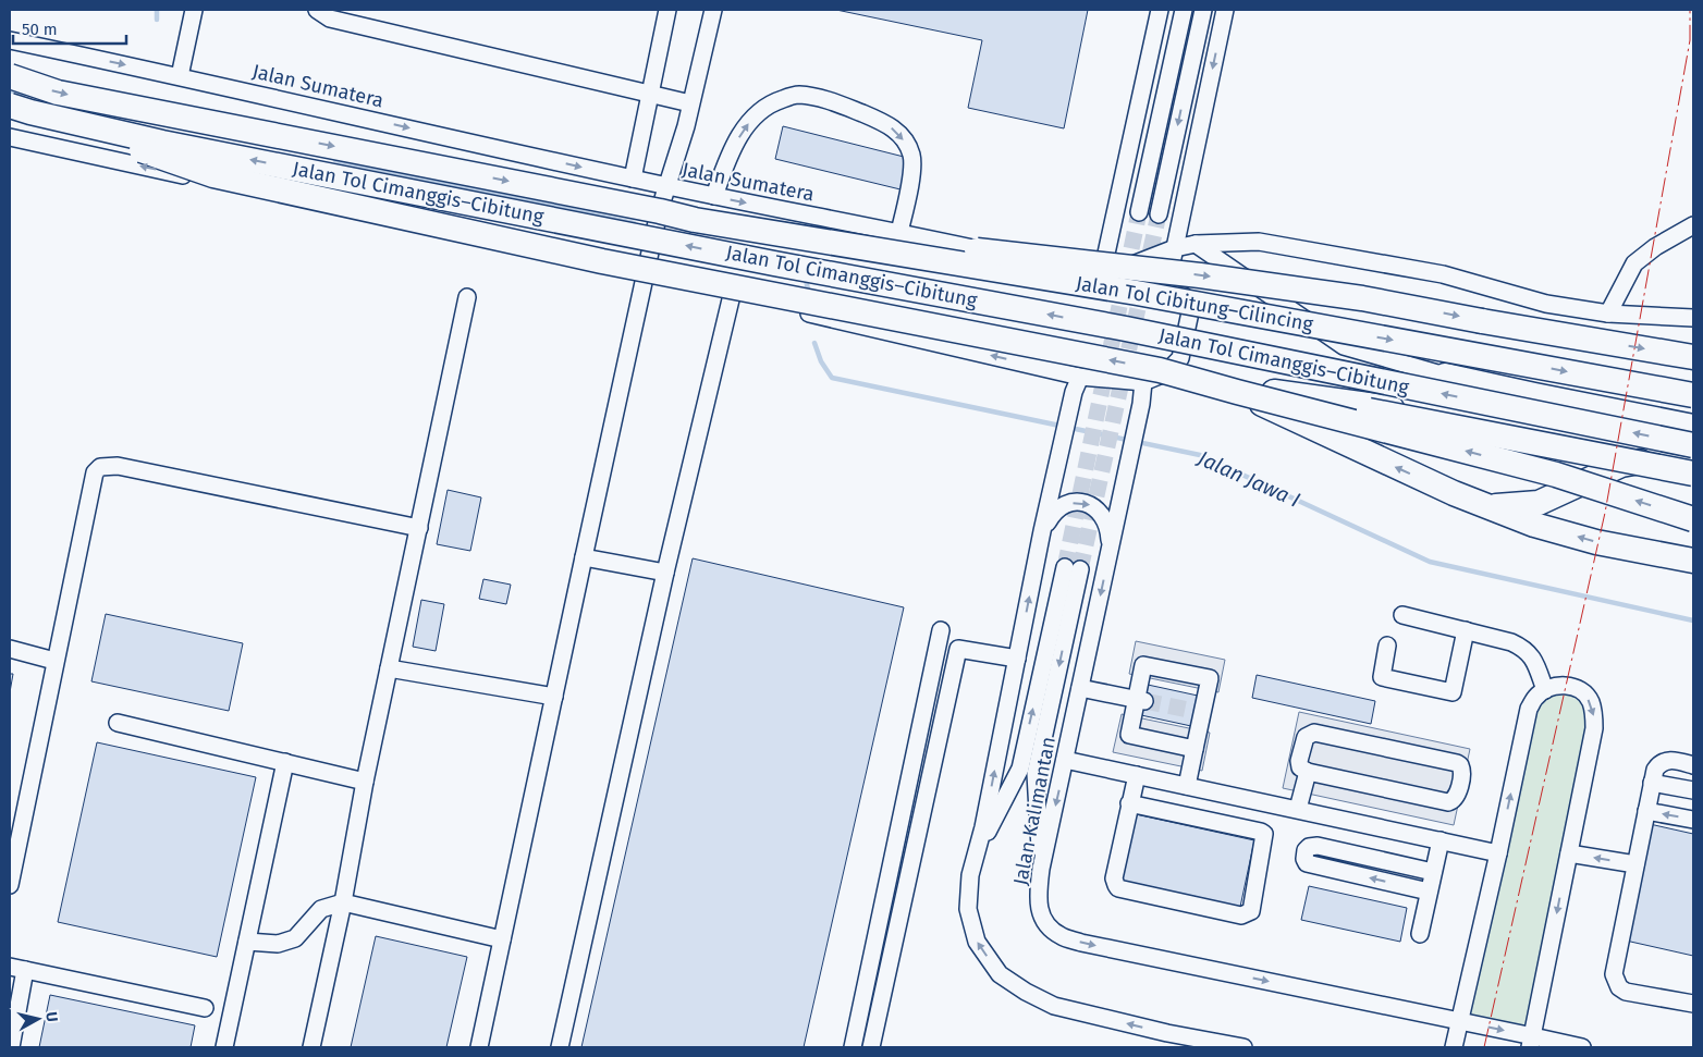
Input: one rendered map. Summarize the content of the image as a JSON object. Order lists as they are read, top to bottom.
{
  "streets": {
    "highway": ["Jalan Tol Cimanggis–Cibitung", "Jalan Tol Cibitung–Cilincing"],
    "street": ["Jalan Sumatera", "Jalan Kalimantan"]
  },
  "crossings": [
    ["Jalan Sumatera", "Jalan Kalimantan"],
    ["Jalan Tol Cimanggis–Cibitung", "Jalan Tol Cibitung–Cilincing"]
  ],
  "water": ["Jalan Jawa I"],
  "scale_bar": "50 m",
  "north": "right"
}
